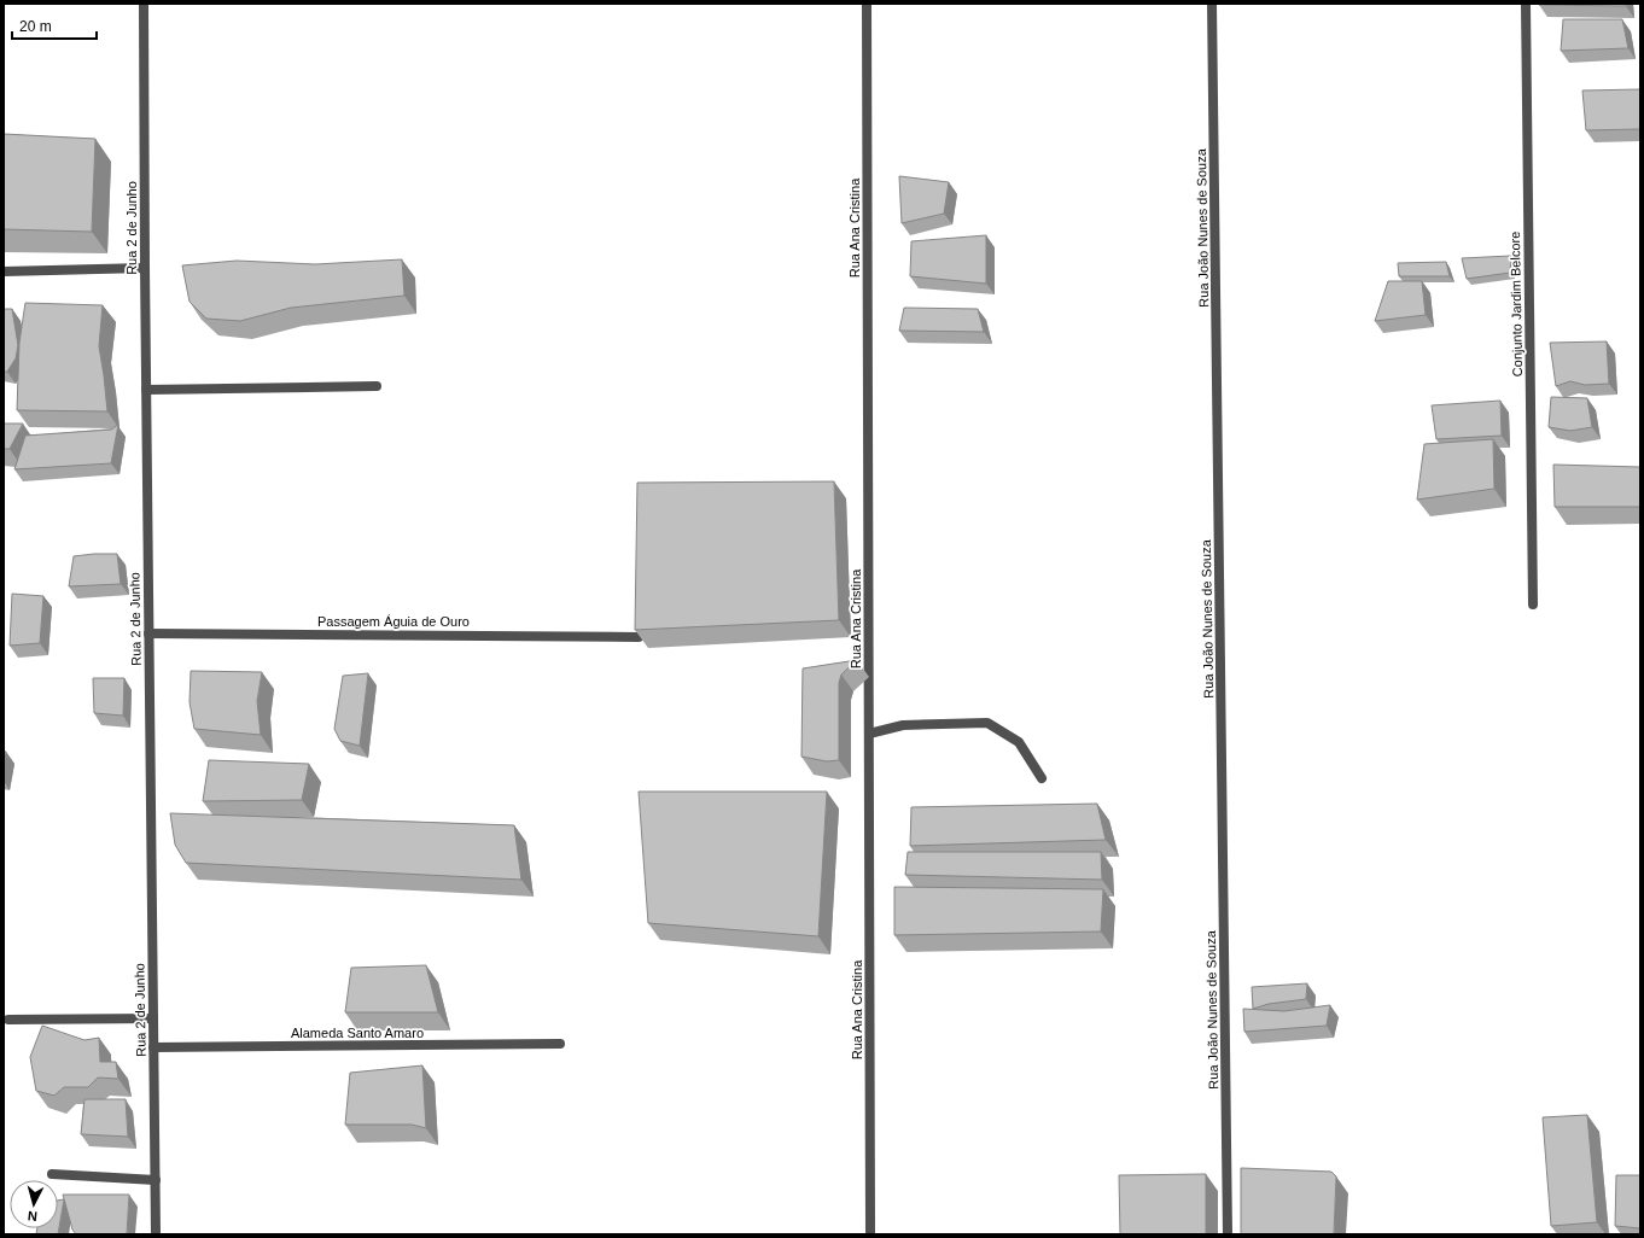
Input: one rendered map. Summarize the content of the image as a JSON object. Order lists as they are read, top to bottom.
{
  "streets": {
    "street": [
      "Rua 2 de Junho",
      "Rua Ana Cristina",
      "Rua João Nunes de Souza",
      "Conjunto Jardim Belcore",
      "Passagem Águia de Ouro",
      "Alameda Santo Amaro"
    ]
  },
  "crossings": [
    ["Rua 2 de Junho", "Passagem Águia de Ouro"],
    ["Rua 2 de Junho", "Alameda Santo Amaro"]
  ],
  "scale_bar": "20 m",
  "north": "bottom"
}
